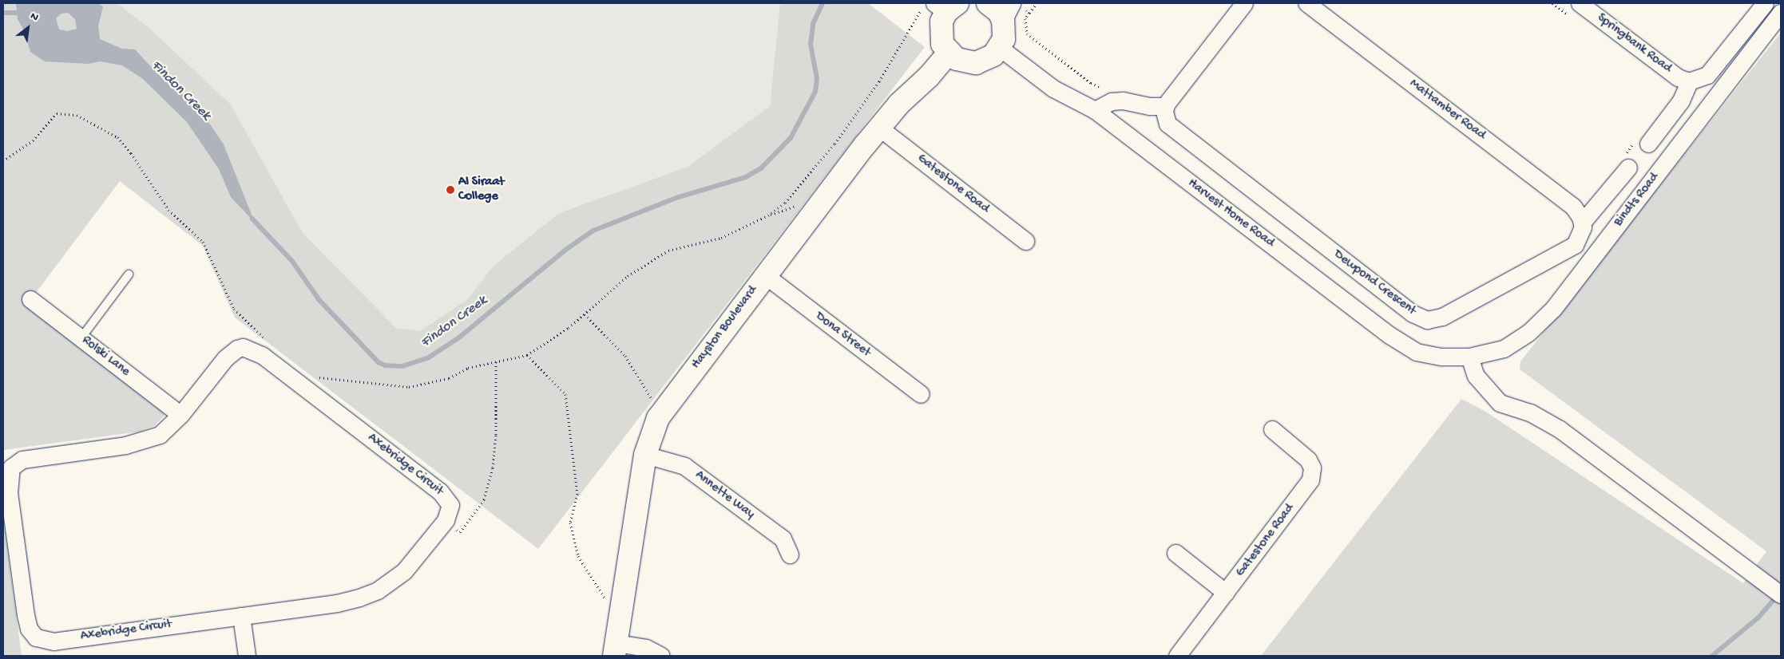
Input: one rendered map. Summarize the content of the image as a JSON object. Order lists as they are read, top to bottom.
{
  "streets": {
    "street": [
      "Springbank Road",
      "Mattamber Road",
      "Gatestone Road",
      "Bindts Road",
      "Harvest Home Road",
      "Dewpond Crescent",
      "Hayston Boulevard",
      "Dona Street",
      "Rolski Lane",
      "Axebridge Circuit",
      "Annette Way"
    ]
  },
  "crossings": [
    ["Mattamber Road", "Dewpond Crescent"],
    ["Gatestone Road", "Hayston Boulevard"],
    ["Bindts Road", "Harvest Home Road"],
    ["Hayston Boulevard", "Dona Street"],
    ["Hayston Boulevard", "Annette Way"],
    ["Rolski Lane", "Axebridge Circuit"]
  ],
  "water": ["Findon Creek"],
  "places": ["Al Siraat College"],
  "north": "top right"
}
